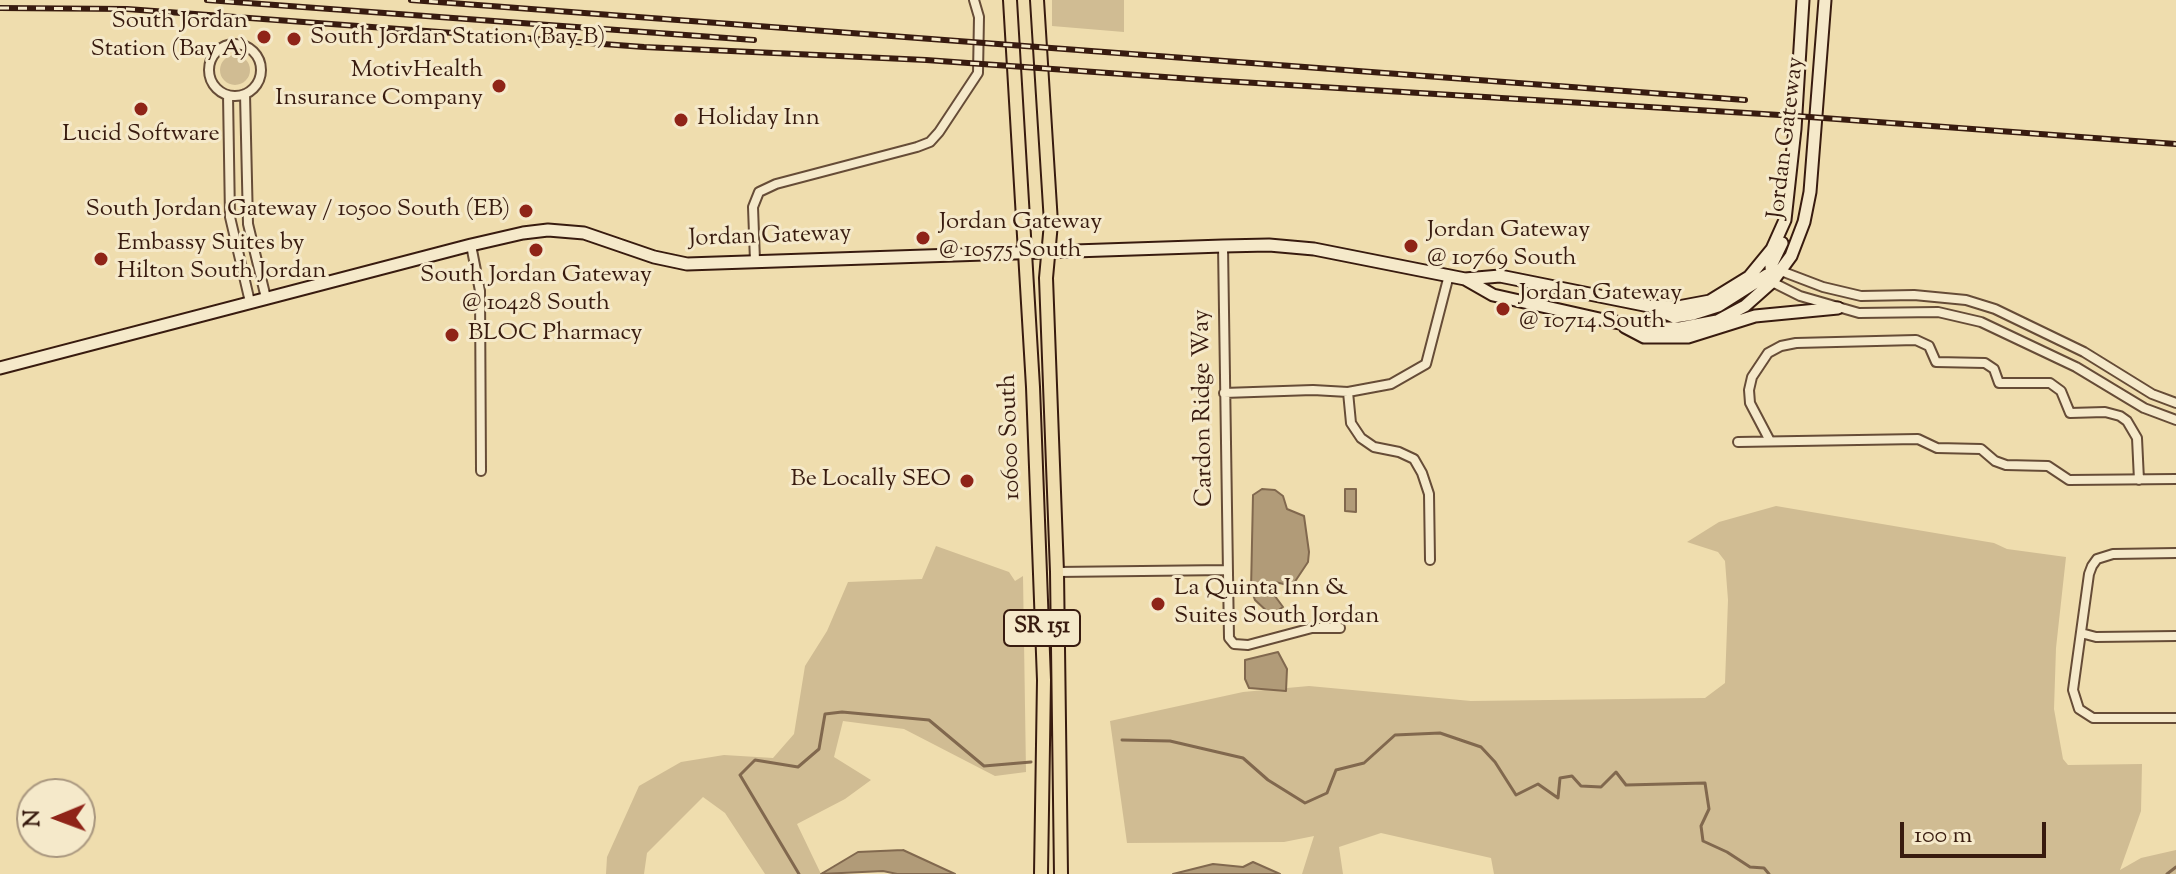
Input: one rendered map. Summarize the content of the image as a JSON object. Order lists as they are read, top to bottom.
{
  "streets": {
    "main road": ["Jordan Gateway", "10600 South", "SR 151"],
    "street": ["Cardon Ridge Way"]
  },
  "crossings": [
    ["Jordan Gateway", "Cardon Ridge Way"],
    ["Jordan Gateway", "10600 South"]
  ],
  "places": [
    "South Jordan Station (Bay A)",
    "South Jordan Station (Bay B)",
    "MotivHealth Insurance Company",
    "Lucid Software",
    "Holiday Inn",
    "South Jordan Gateway / 10500 South (EB)",
    "Jordan Gateway @ 10575 South",
    "Jordan Gateway @ 10769 South",
    "South Jordan Gateway @ 10428 South",
    "Embassy Suites by Hilton South Jordan",
    "Jordan Gateway @ 10714 South",
    "BLOC Pharmacy",
    "Be Locally SEO",
    "La Quinta Inn & Suites South Jordan"
  ],
  "scale_bar": "100 m",
  "north": "left"
}
